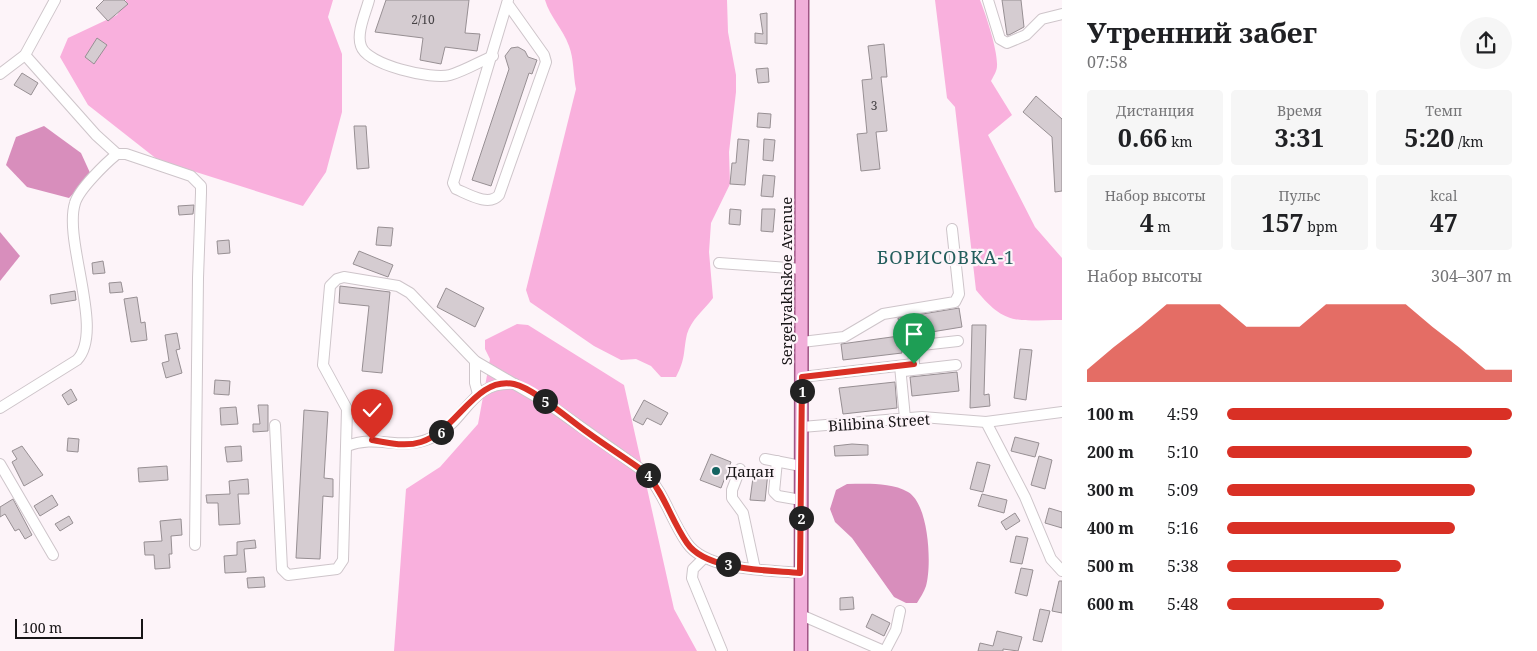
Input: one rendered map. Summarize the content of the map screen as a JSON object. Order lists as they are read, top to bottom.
{
  "streets": {
    "main road": ["Sergelyakhskoe Avenue"],
    "street": ["Bilibina Street"]
  },
  "crossings": [
    ["Sergelyakhskoe Avenue", "Bilibina Street"]
  ],
  "districts": ["БОРИСОВКА-1"],
  "places": ["Дацан"],
  "house_numbers": ["2/10", "3"],
  "scale_bar": "100 m",
  "page": {
    "heading": ["Утренний забег", "07:58"],
    "stats": [
      ["Дистанция", "0.66 km"],
      ["Время", "3:31"],
      ["Темп", "5:20 /km"],
      ["Набор высоты", "4 m"],
      ["Пульс", "157 bpm"],
      ["kcal", "47"]
    ],
    "chart": ["Набор высоты", "304–307 m"],
    "pins": [
      "1",
      "5",
      "6",
      "4",
      "2",
      "3"
    ],
    "list": [
      {
        "name": "100 m",
        "note": "4:59"
      },
      {
        "name": "200 m",
        "note": "5:10"
      },
      {
        "name": "300 m",
        "note": "5:09"
      },
      {
        "name": "400 m",
        "note": "5:16"
      },
      {
        "name": "500 m",
        "note": "5:38"
      },
      {
        "name": "600 m",
        "note": "5:48"
      }
    ],
    "scale": "100 m"
  }
}
